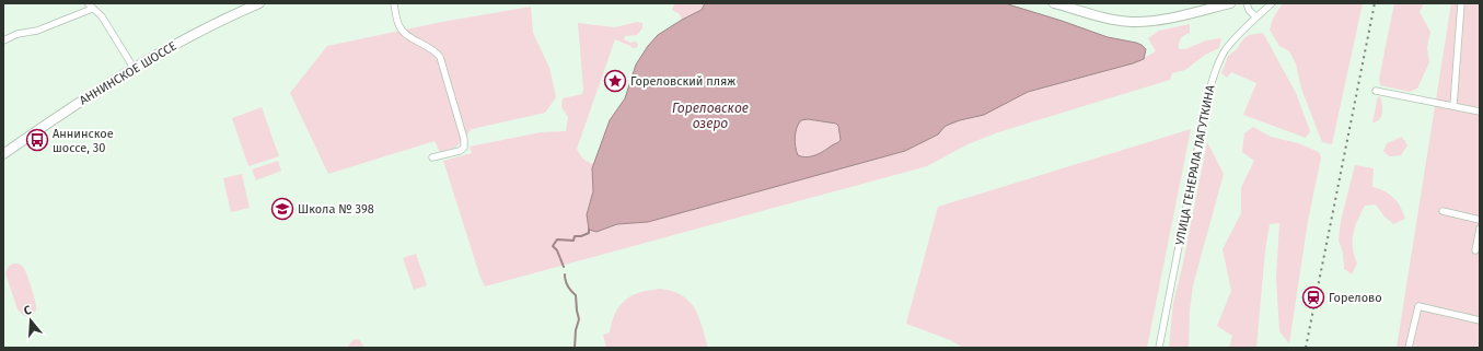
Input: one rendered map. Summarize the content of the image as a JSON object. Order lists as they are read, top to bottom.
{
  "streets": {
    "main road": ["АННИНСКОЕ ШОССЕ"],
    "street": ["УЛИЦА ГЕНЕРАЛА ЛАГУТКИНА"]
  },
  "water": ["Гореловское озеро"],
  "places": {
    "place": ["Гореловский пляж"],
    "bus stop": ["Аннинское шоссе, 30"],
    "school or university": ["Школа № 398"],
    "station": ["Горелово"]
  },
  "north": "top"
}
